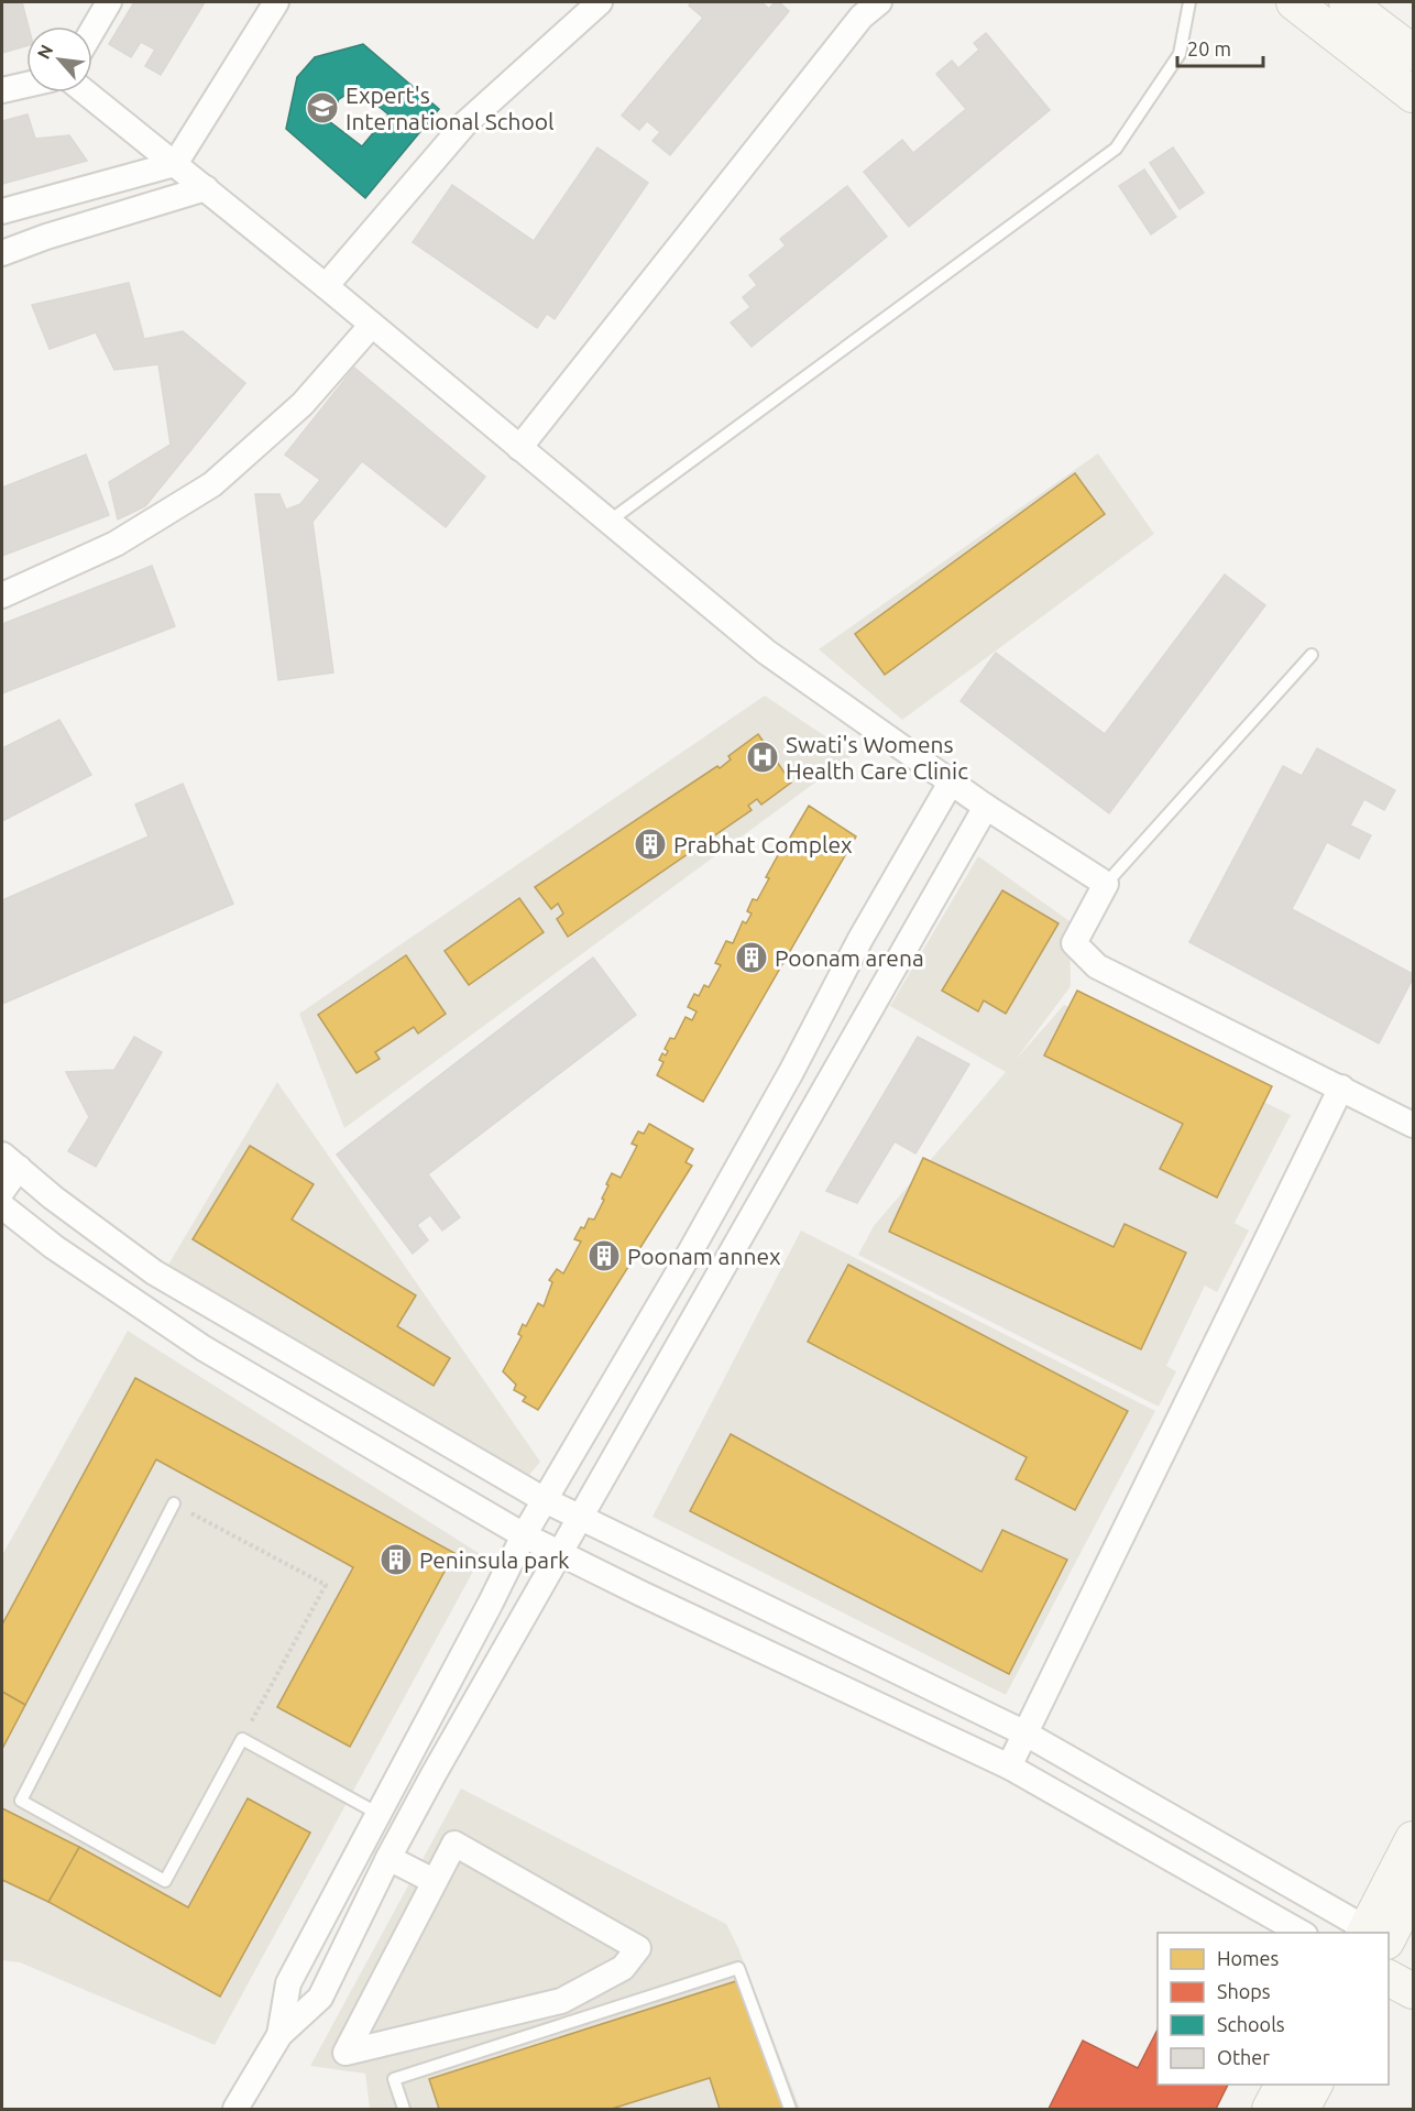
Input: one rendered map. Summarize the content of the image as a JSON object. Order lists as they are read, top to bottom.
{
  "places": {
    "school or university": ["Expert's International School"],
    "hospital": ["Swati's Womens Health Care Clinic"],
    "building": [
      "Prabhat Complex",
      "Poonam arena",
      "Poonam annex",
      "Peninsula park"
    ]
  },
  "legend": [
    "Homes",
    "Shops",
    "Schools",
    "Other"
  ],
  "scale_bar": "20 m",
  "north": "top left"
}
